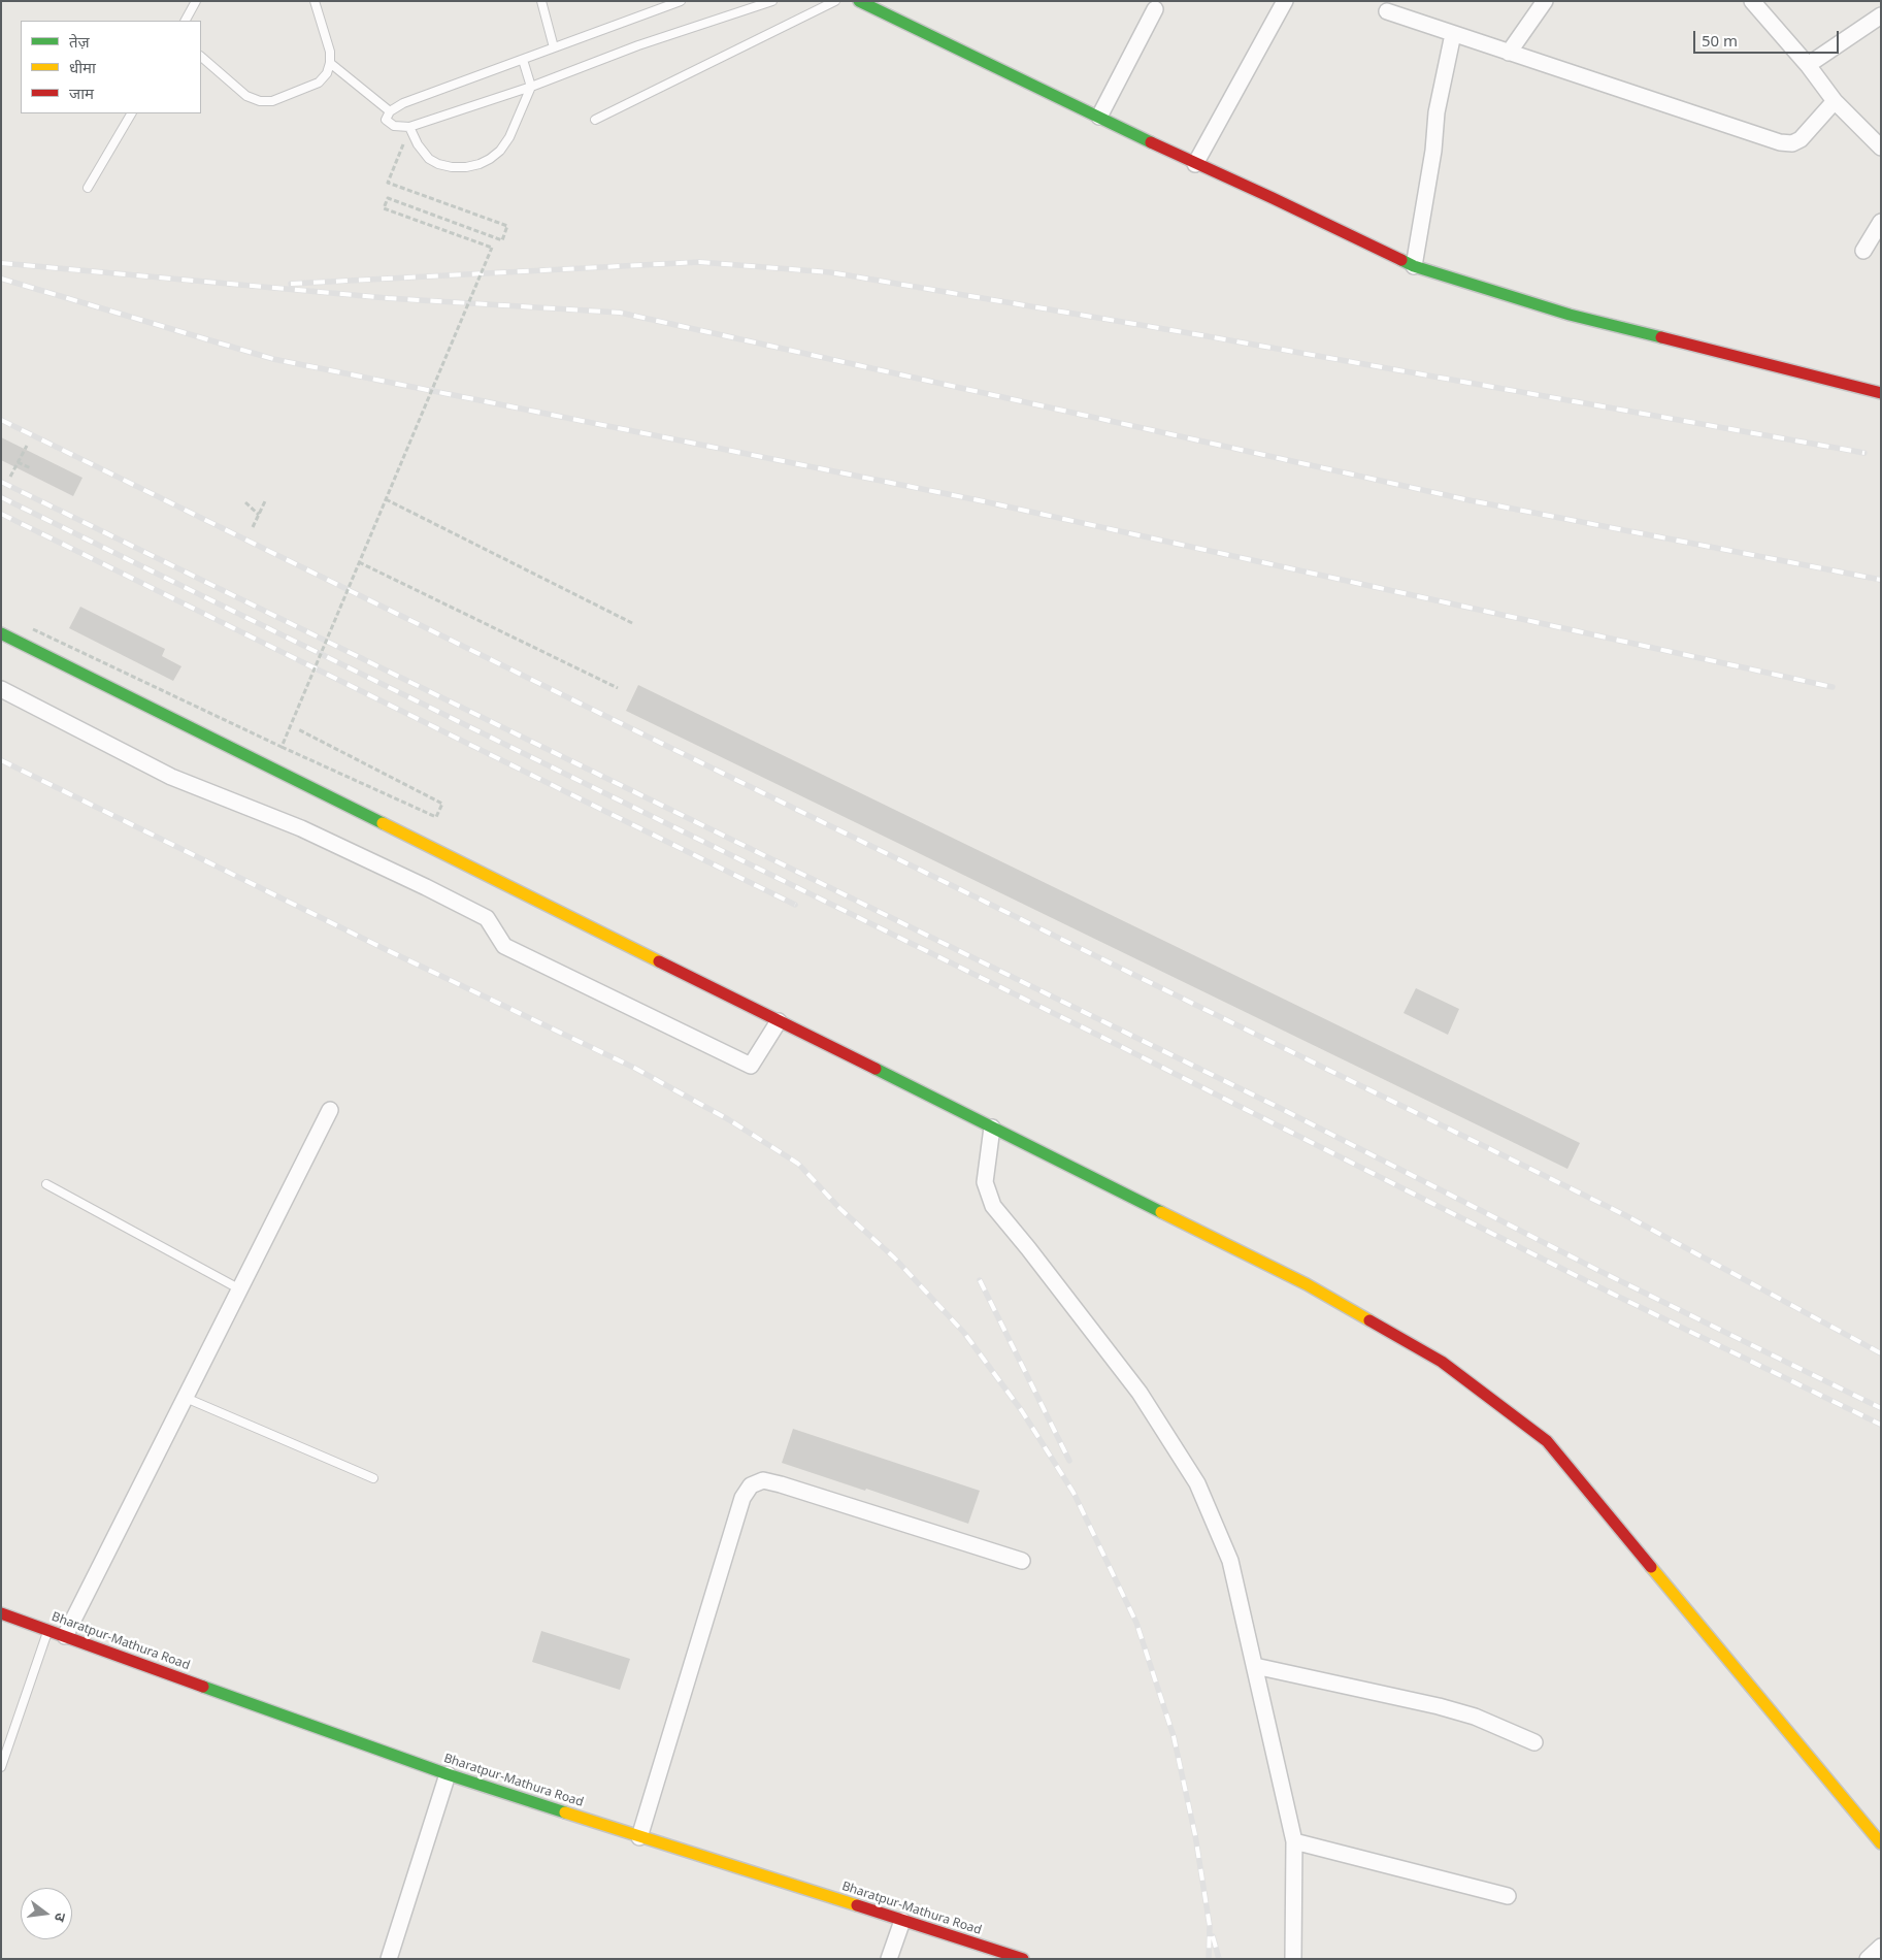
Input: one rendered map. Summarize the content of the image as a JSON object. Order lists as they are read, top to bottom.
{
  "streets": {
    "main road": ["Bharatpur-Mathura Road"]
  },
  "legend": ["तेज़", "धीमा", "जाम"],
  "scale_bar": "50 m",
  "north": "right"
}
